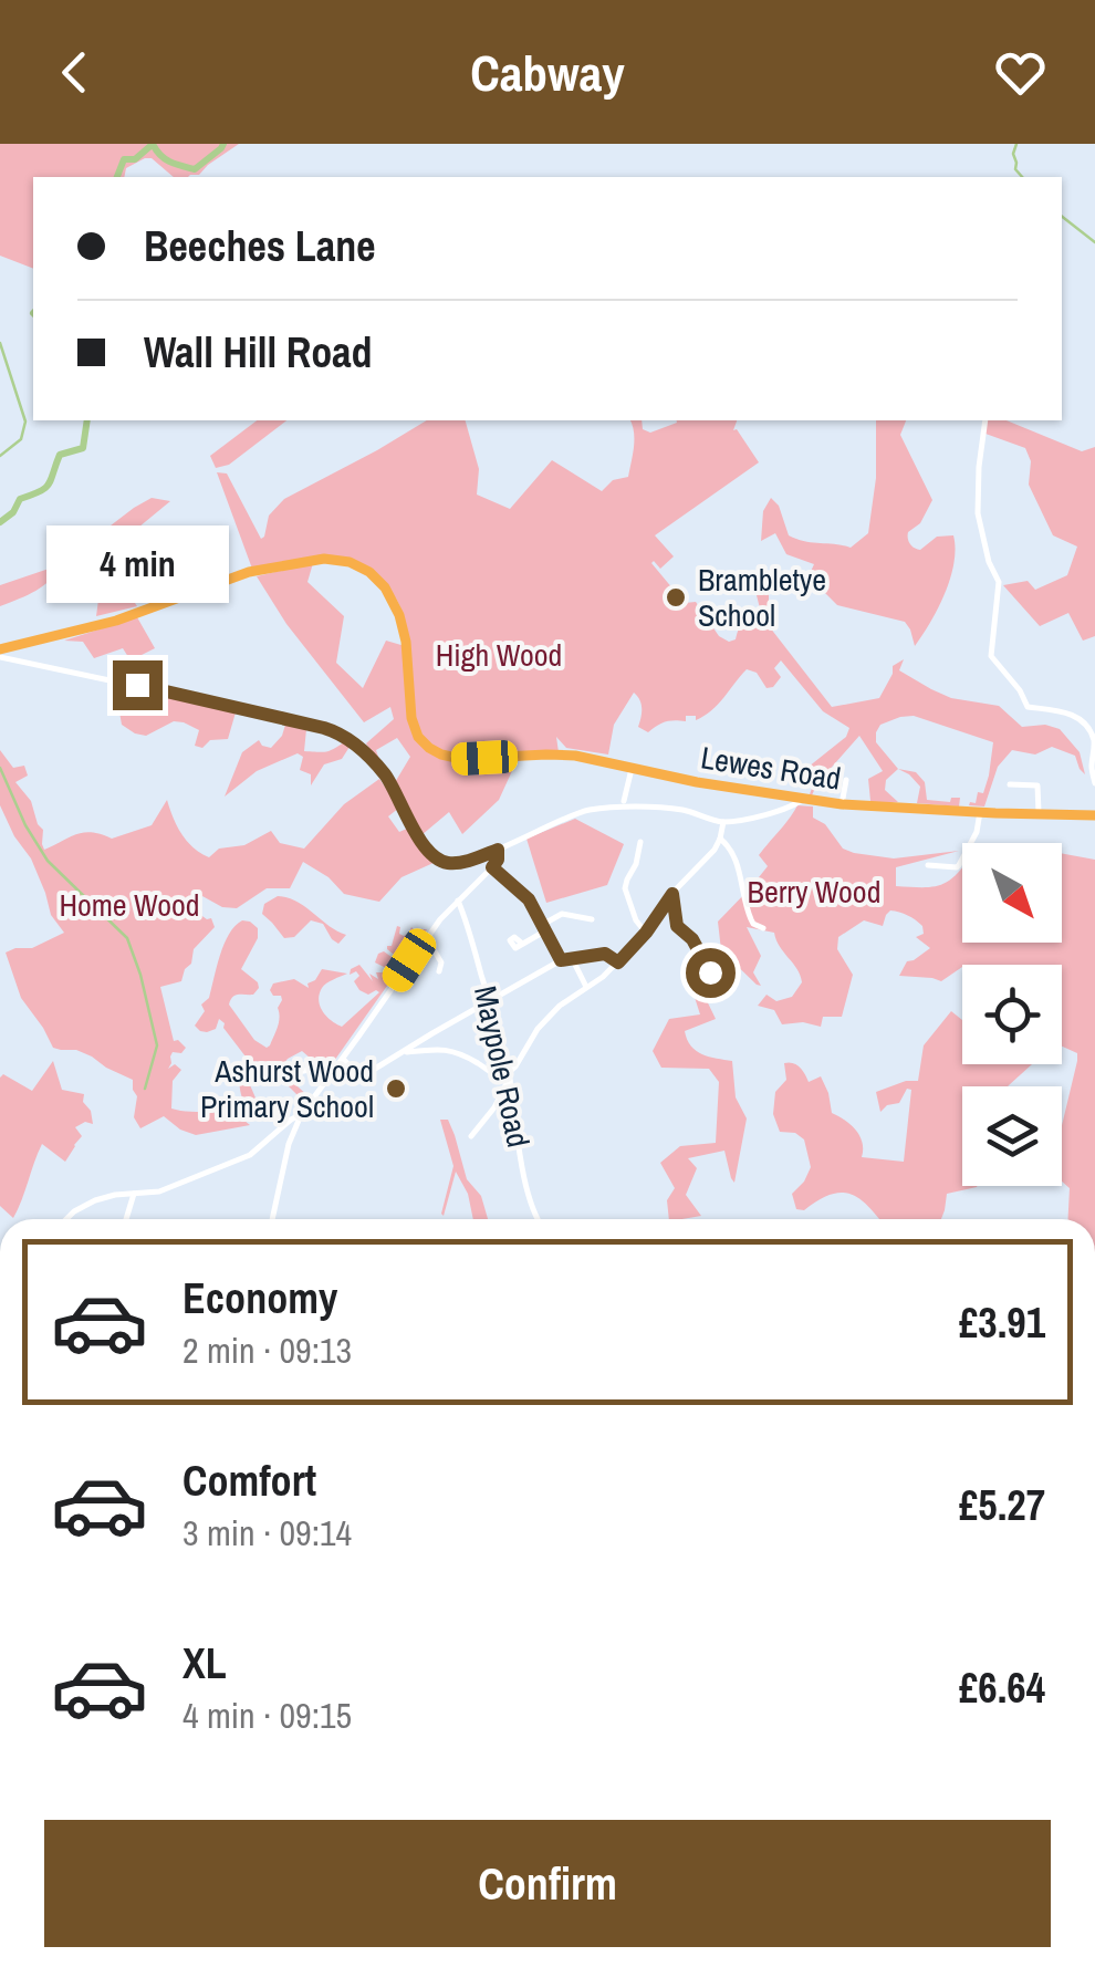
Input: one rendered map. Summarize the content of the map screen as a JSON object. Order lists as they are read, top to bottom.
{
  "streets": {
    "highway": ["Lewes Road"],
    "street": ["Maypole Road"]
  },
  "parks": ["High Wood", "Berry Wood", "Home Wood"],
  "places": ["Brambletye School", "Ashurst Wood Primary School"],
  "north": "bottom right",
  "page": {
    "header": "Cabway",
    "banner": ["Beeches Lane", "Wall Hill Road"],
    "bubble": "4 min",
    "list": [
      {
        "name": "Economy",
        "note": "2 min · 09:13",
        "value": "£3.91"
      },
      {
        "name": "Comfort",
        "note": "3 min · 09:14",
        "value": "£5.27"
      },
      {
        "name": "XL",
        "note": "4 min · 09:15",
        "value": "£6.64"
      }
    ],
    "buttons": "Confirm"
  }
}
